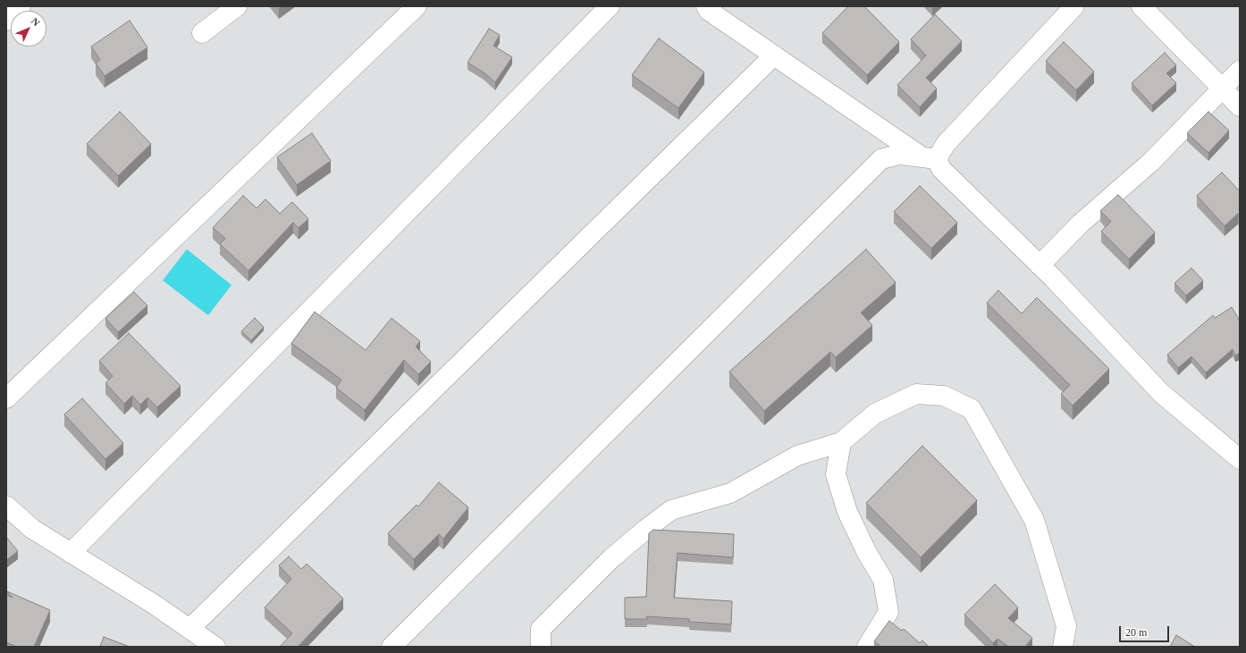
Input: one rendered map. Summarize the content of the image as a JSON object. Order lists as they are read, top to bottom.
{
  "scale_bar": "20 m",
  "north": "top right"
}
